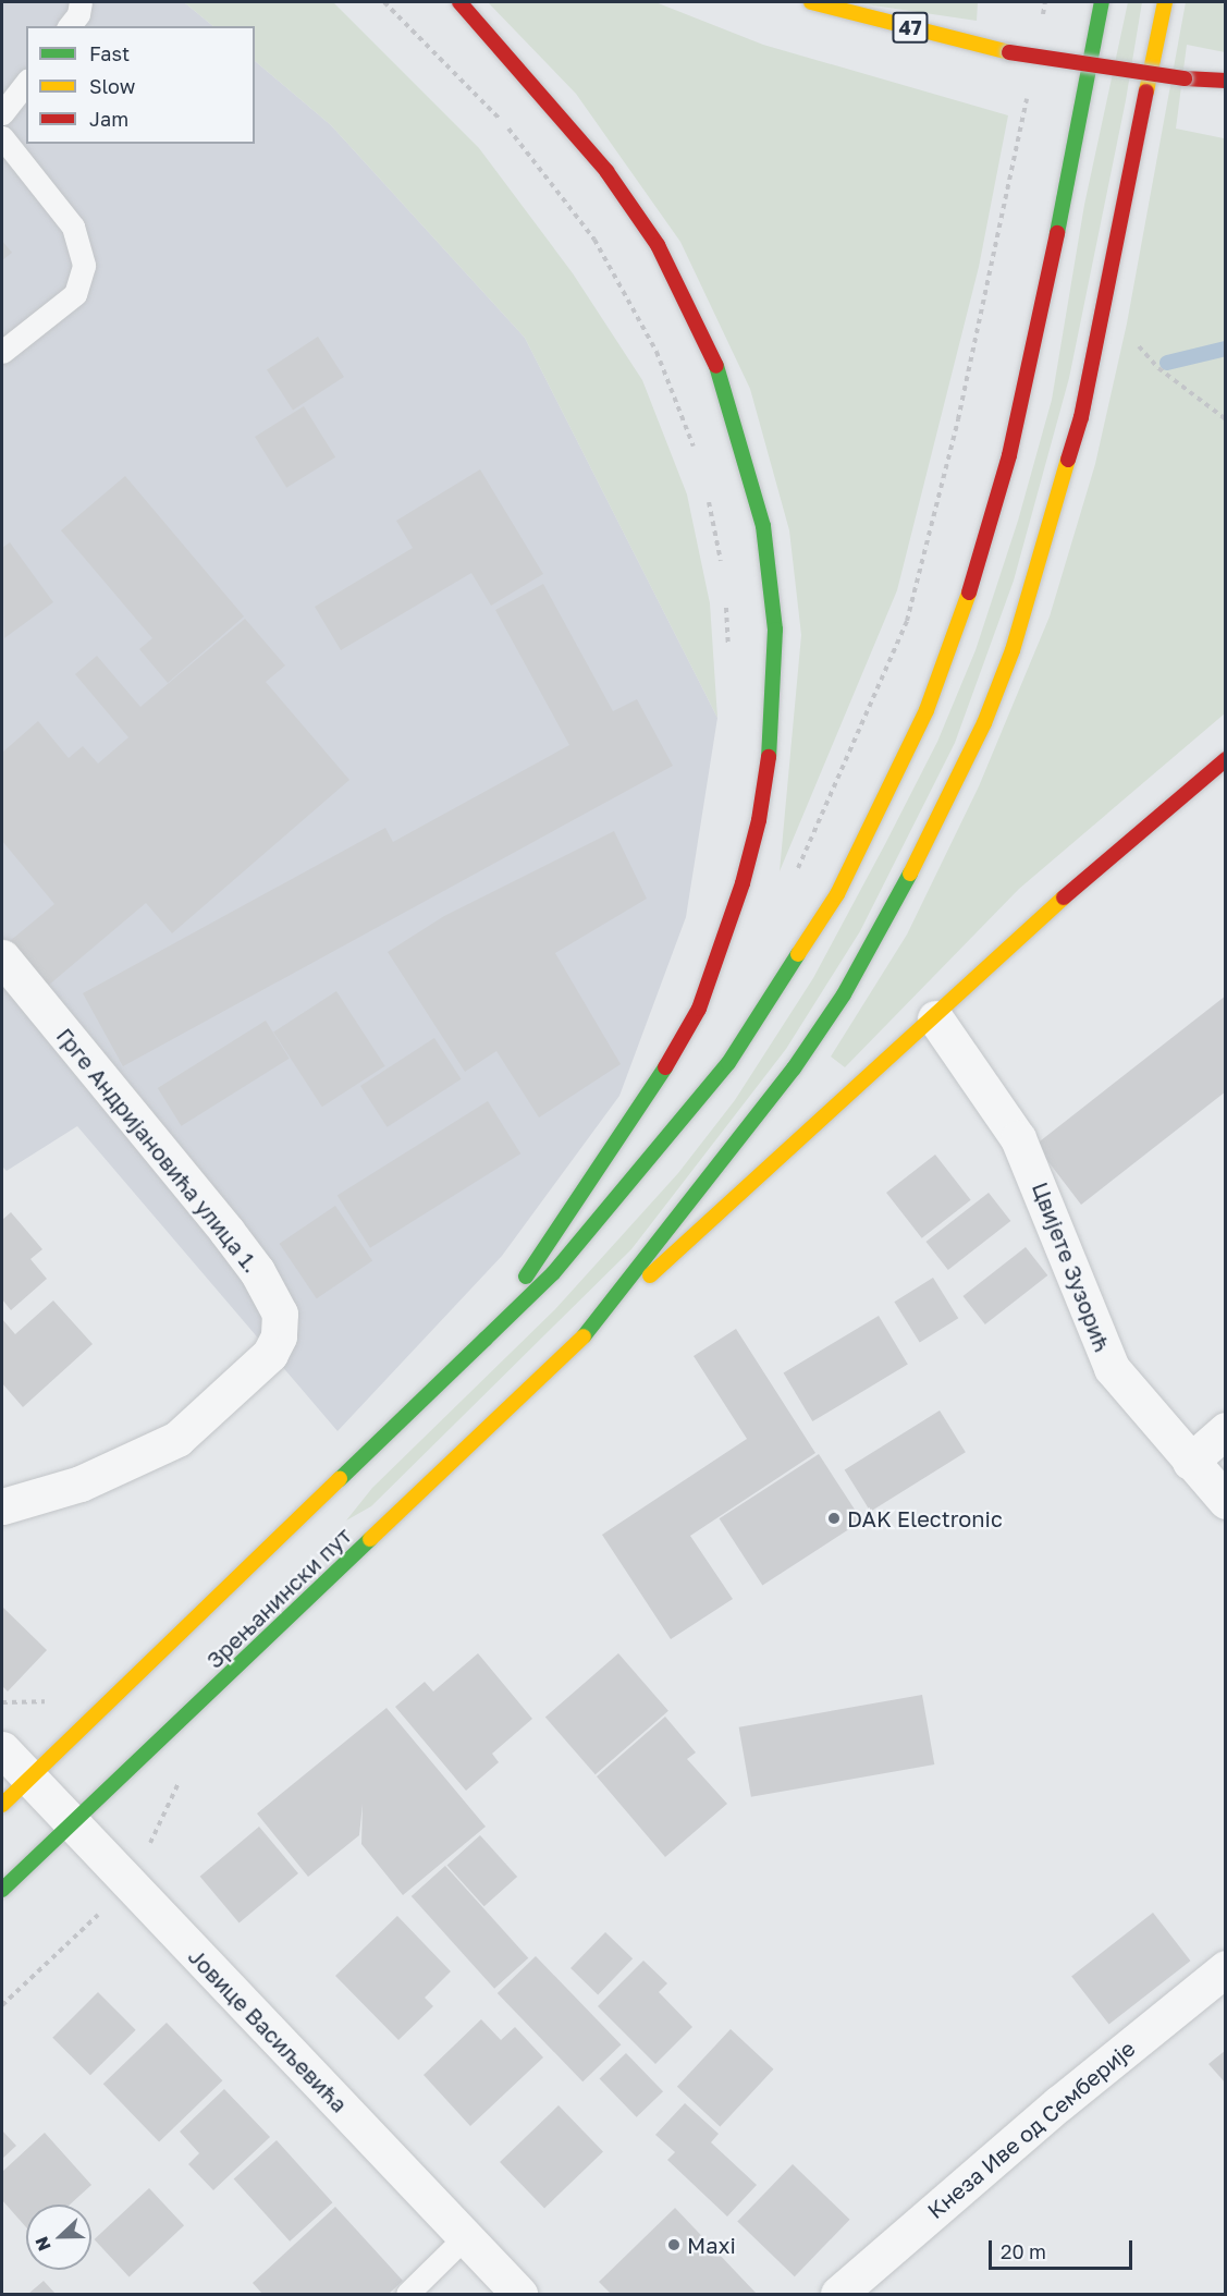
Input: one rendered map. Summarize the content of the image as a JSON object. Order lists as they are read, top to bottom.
{
  "streets": {
    "main road": ["47", "Зрењанински пут"],
    "street": [
      "Грге Андријановића улица 1.",
      "Цвијете Зузорић",
      "Јовице Васиљевића",
      "Кнеза Иве од Семберије"
    ]
  },
  "crossings": [
    ["Зрењанински пут", "Јовице Васиљевића"]
  ],
  "places": ["DAK Electronic", "Maxi"],
  "legend": ["Fast", "Slow", "Jam"],
  "scale_bar": "20 m",
  "north": "left"
}
